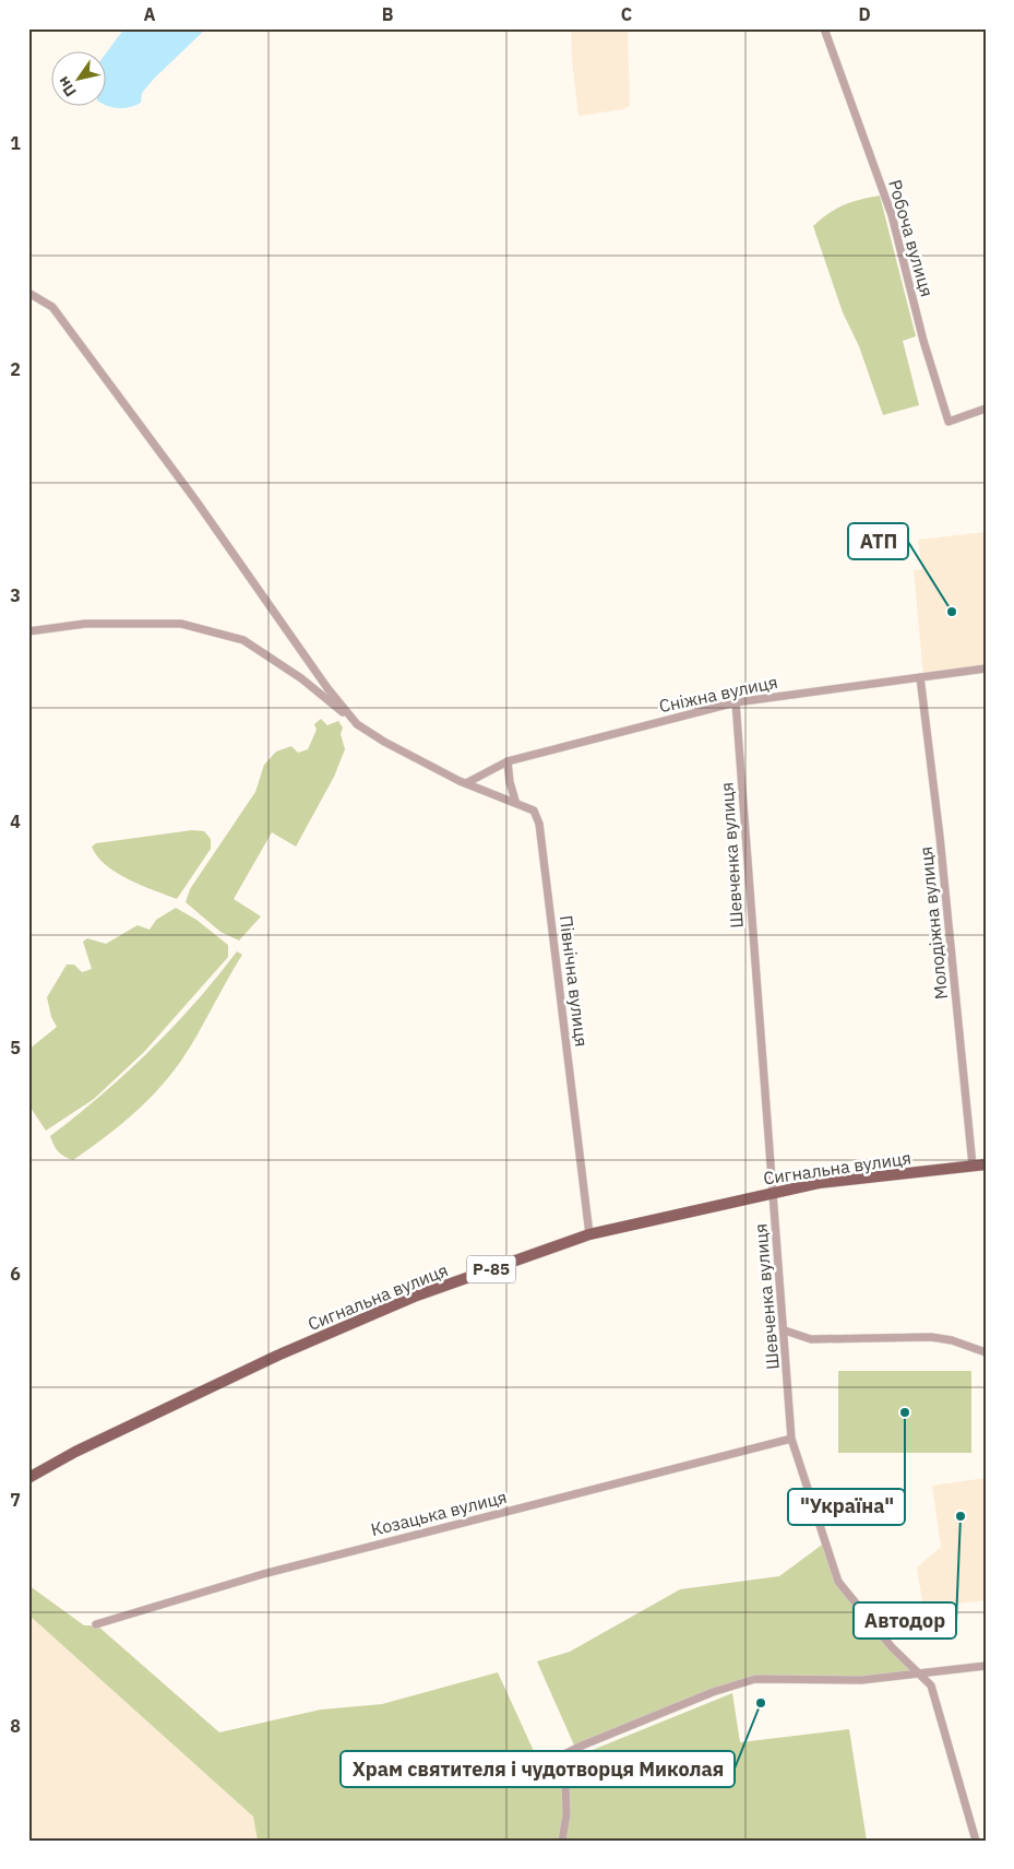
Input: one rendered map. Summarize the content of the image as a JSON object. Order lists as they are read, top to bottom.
{
  "streets": {
    "main road": ["Сигнальна вулиця", "Р-85"],
    "street": [
      "Робоча вулиця",
      "Сніжна вулиця",
      "Шевченка вулиця",
      "Молодіжна вулиця",
      "Північна вулиця",
      "Козацька вулиця"
    ]
  },
  "crossings": [
    ["Сніжна вулиця", "Шевченка вулиця"],
    ["Сніжна вулиця", "Молодіжна вулиця"],
    ["Сніжна вулиця", "Північна вулиця"],
    ["Шевченка вулиця", "Сигнальна вулиця"],
    ["Шевченка вулиця", "Козацька вулиця"],
    ["Молодіжна вулиця", "Сигнальна вулиця"],
    ["Північна вулиця", "Сигнальна вулиця"]
  ],
  "places": [
    "АТП",
    "\"Україна\"",
    "Автодор",
    "Храм святителя і чудотворця Миколая"
  ],
  "north": "bottom left",
  "grid": {
    "columns": [
      "A",
      "B",
      "C",
      "D"
    ],
    "rows": [
      "1",
      "2",
      "3",
      "4",
      "5",
      "6",
      "7",
      "8"
    ]
  }
}
